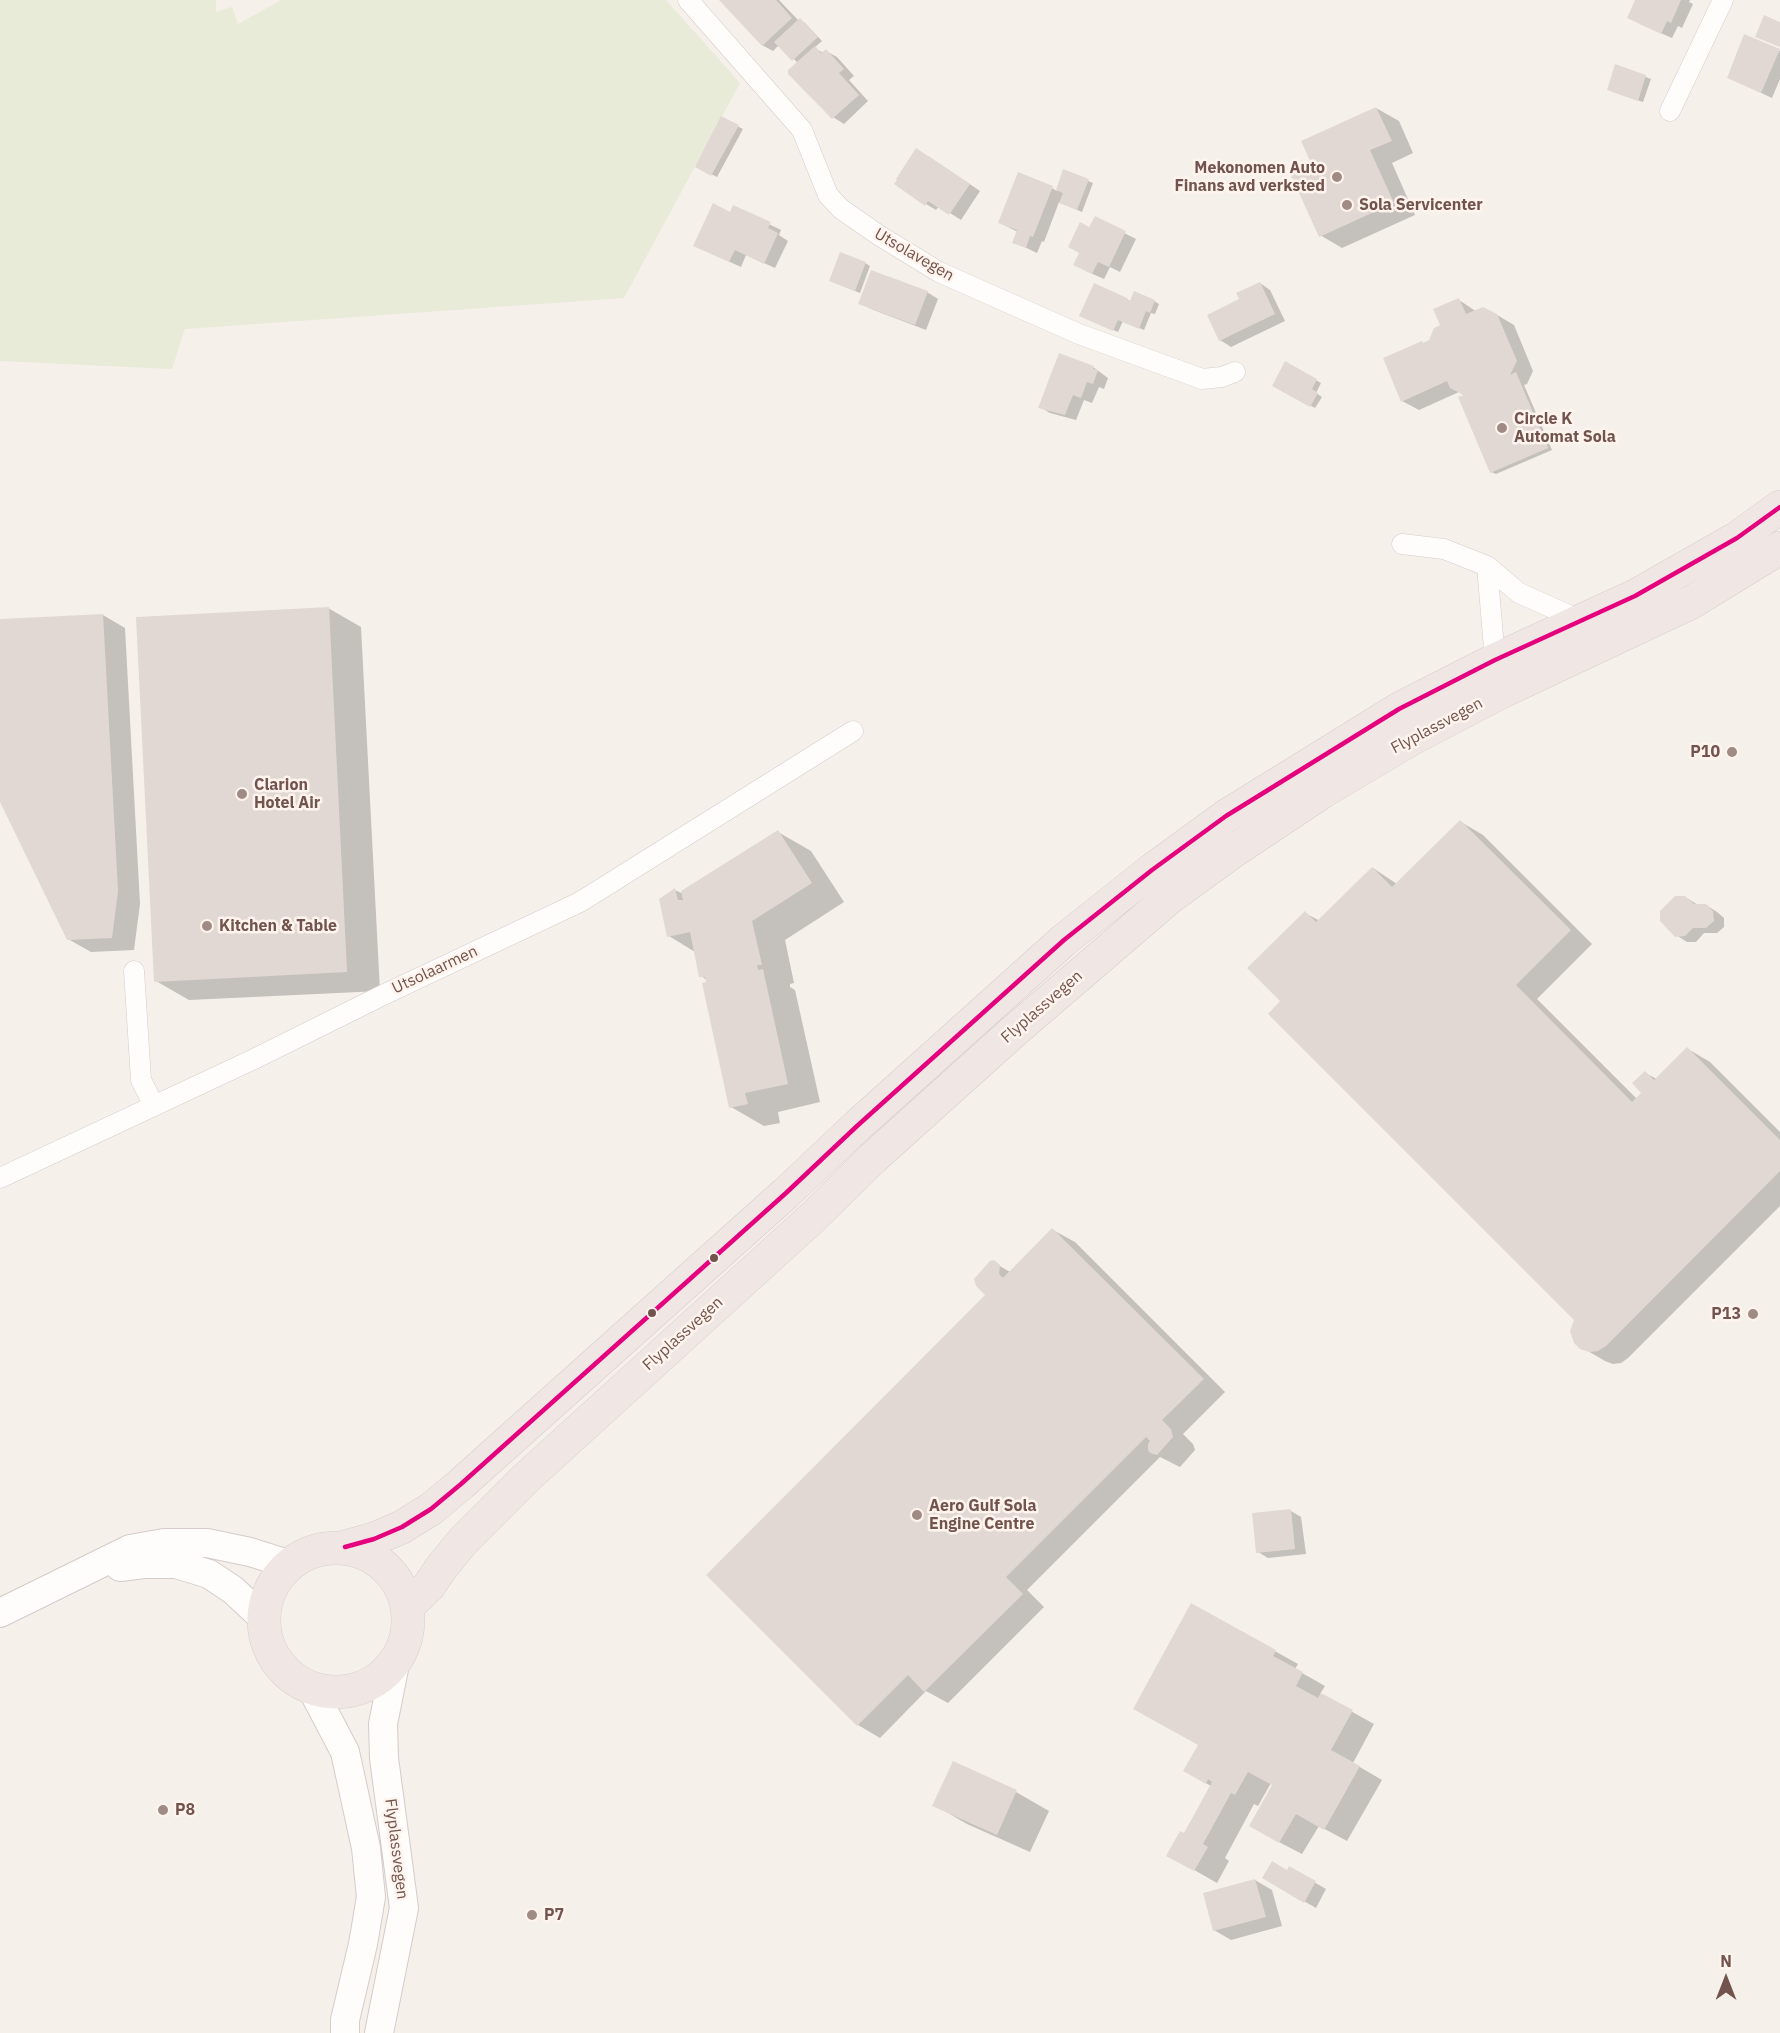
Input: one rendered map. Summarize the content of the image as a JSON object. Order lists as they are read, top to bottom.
{
  "streets": {
    "highway": ["Flyplassvegen"],
    "street": ["Utsolavegen", "Utsolaarmen"]
  },
  "places": [
    "Mekonomen Auto Finans avd verksted",
    "Sola Servicenter",
    "Circle K Automat Sola",
    "P10",
    "Clarion Hotel Air",
    "Kitchen & Table",
    "P13",
    "Aero Gulf Sola Engine Centre",
    "P8",
    "P7"
  ],
  "north": "top"
}
